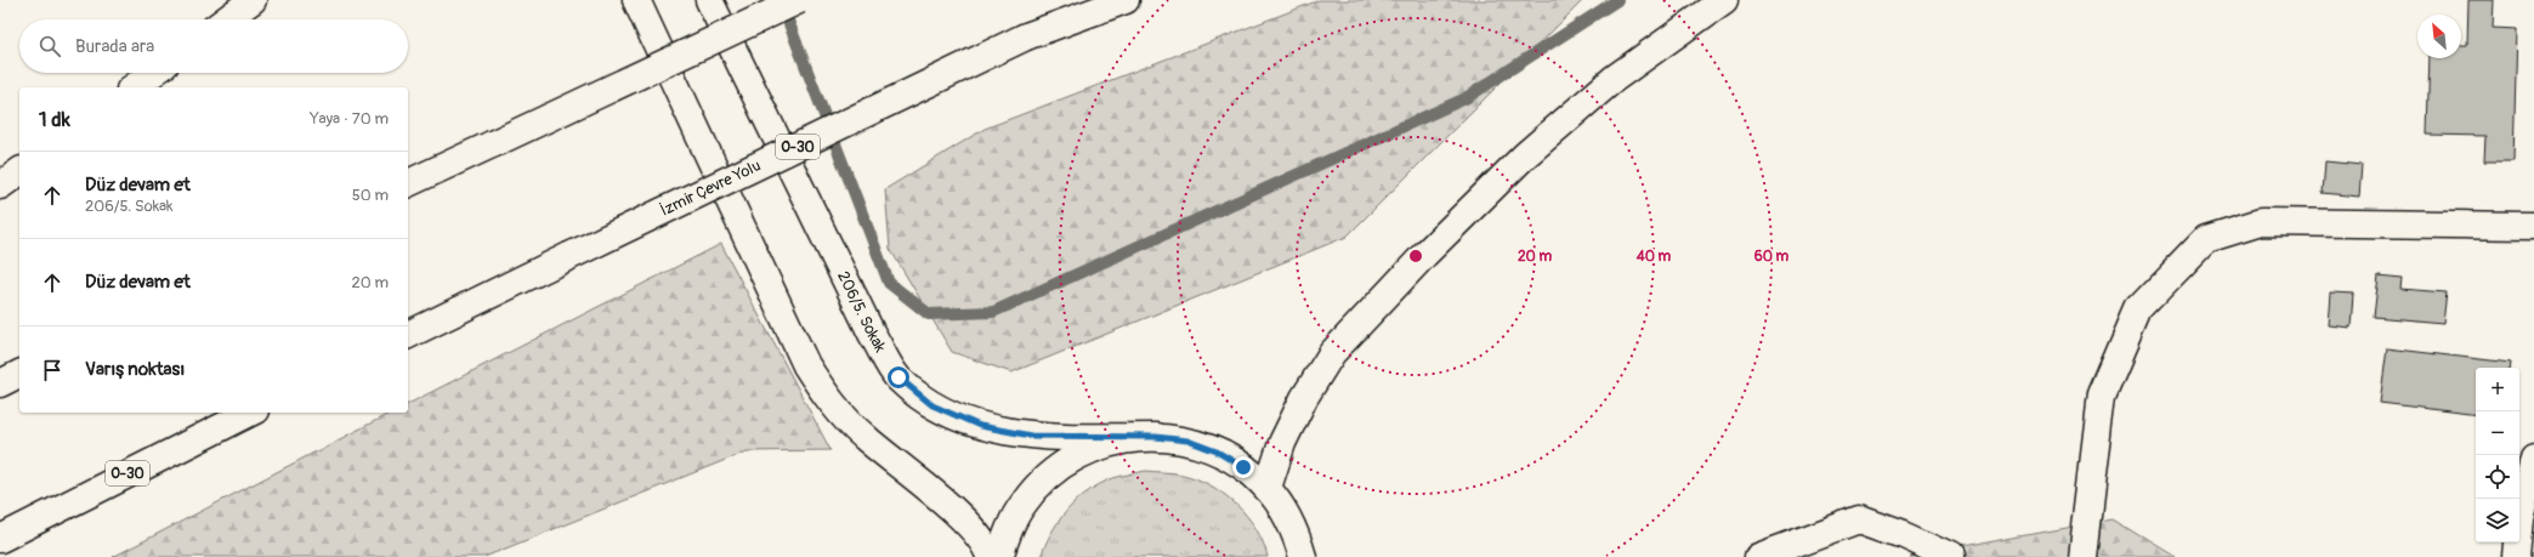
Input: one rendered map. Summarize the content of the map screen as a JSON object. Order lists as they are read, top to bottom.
{
  "streets": {
    "main road": ["O-30", "İzmir Çevre Yolu", "206/5. Sokak"]
  },
  "north": "top left",
  "page": {
    "search": "Burada ara",
    "heading": ["1 dk", "Yaya · 70 m"],
    "list": [
      ["Düz devam et", "206/5. Sokak", "50 m"],
      ["Düz devam et", "20 m"],
      "Varış noktası"
    ],
    "map_buttons": ["+", "−"]
  },
  "rings": ["20 m", "40 m", "60 m"]
}
